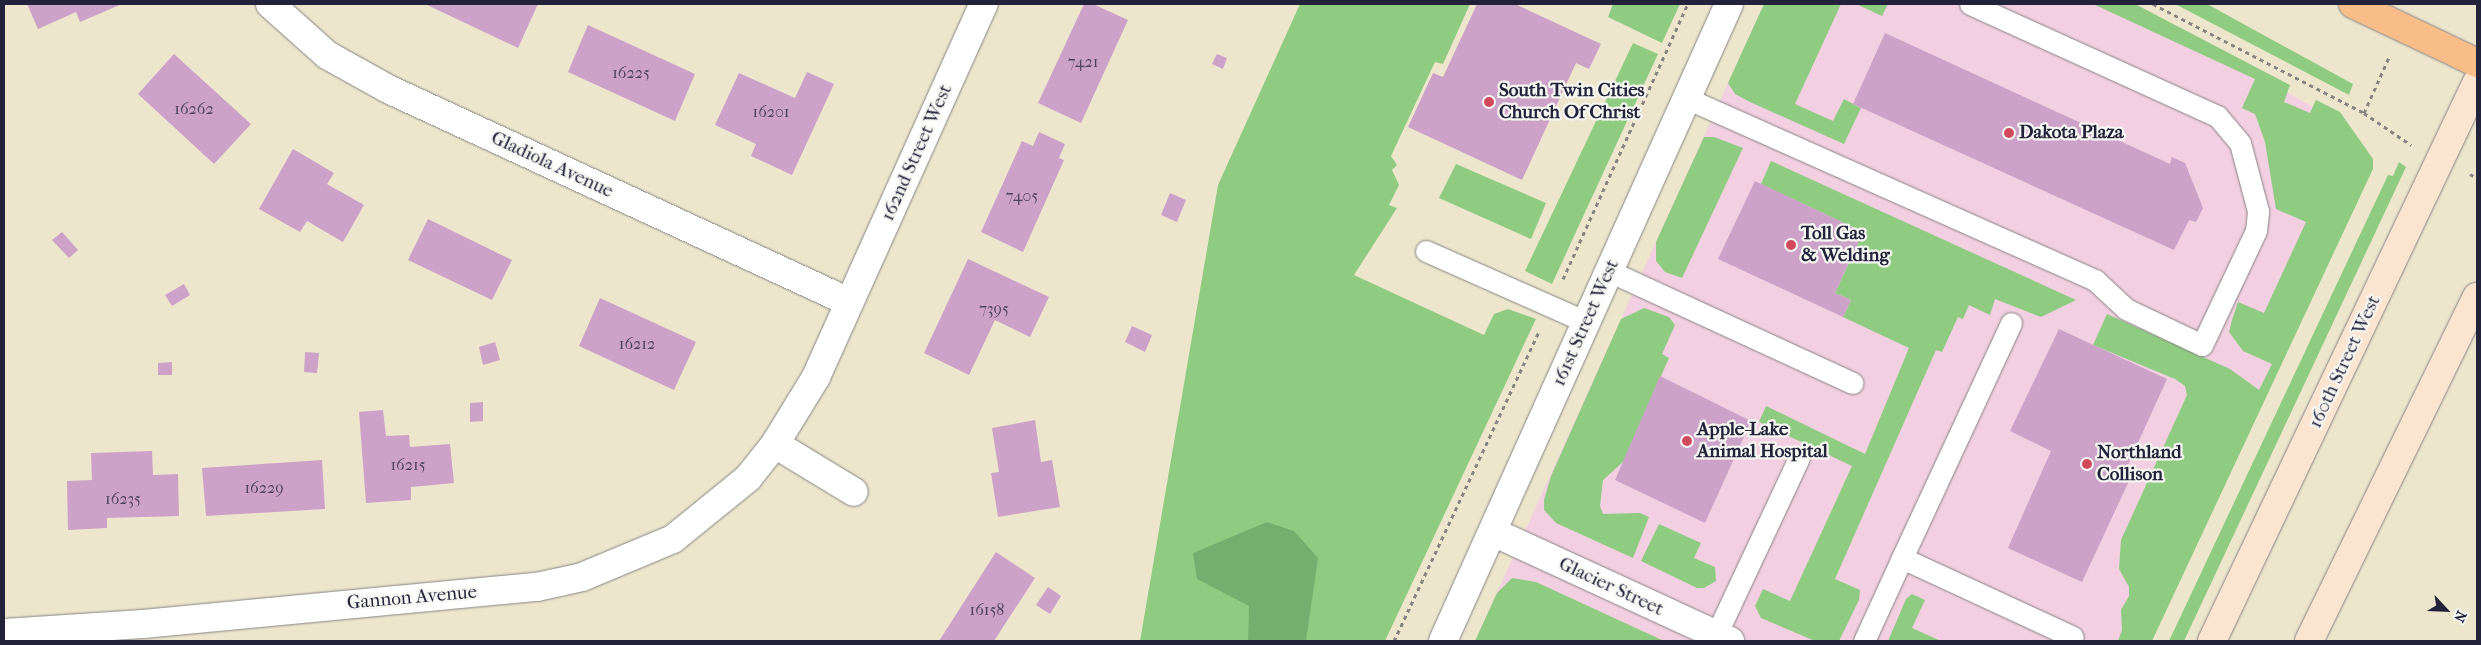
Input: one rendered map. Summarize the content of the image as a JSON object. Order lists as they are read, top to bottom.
{
  "streets": {
    "main road": ["160th Street West"],
    "street": [
      "162nd Street West",
      "Gladiola Avenue",
      "161st Street West",
      "Glacier Street",
      "Gannon Avenue"
    ]
  },
  "crossings": [
    ["162nd Street West", "Gladiola Avenue"],
    ["162nd Street West", "Gannon Avenue"],
    ["Gladiola Avenue", "Gannon Avenue"],
    ["161st Street West", "Glacier Street"]
  ],
  "places": [
    "South Twin Cities Church Of Christ",
    "Dakota Plaza",
    "Toll Gas & Welding",
    "Apple-Lake Animal Hospital",
    "Northland Collison"
  ],
  "house_numbers": [
    "7421",
    "16225",
    "16262",
    "16201",
    "7405",
    "7395",
    "16212",
    "16215",
    "16229",
    "16235",
    "16158"
  ],
  "north": "bottom right"
}
